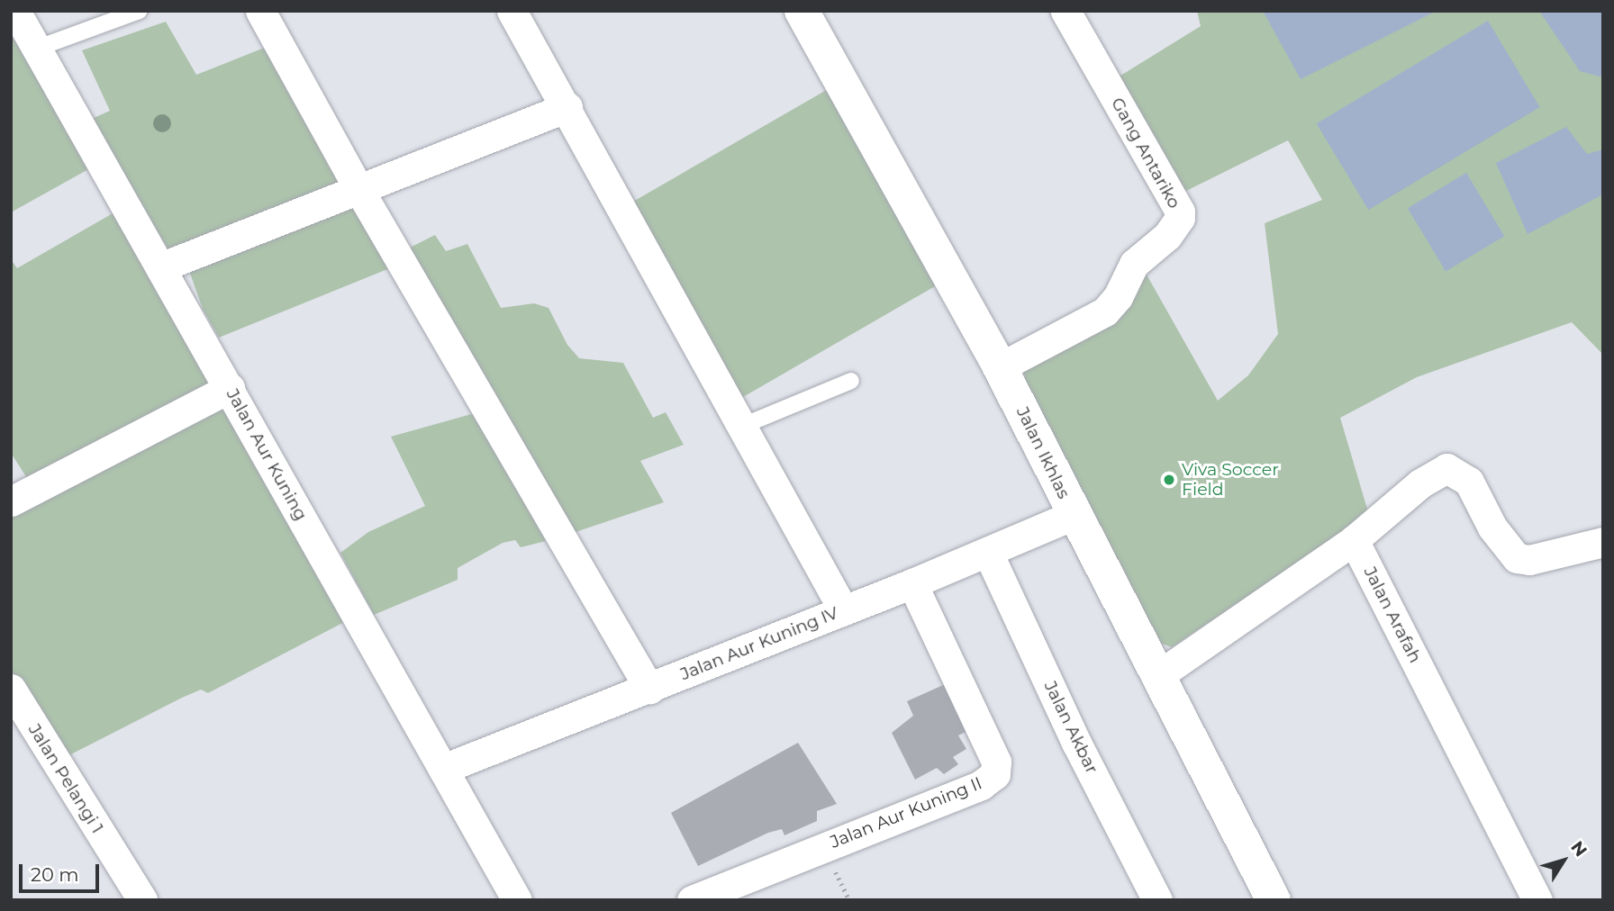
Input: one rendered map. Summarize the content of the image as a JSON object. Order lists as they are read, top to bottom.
{
  "streets": {
    "street": [
      "Gang Antariko",
      "Jalan Ikhlas",
      "Jalan Aur Kuning",
      "Jalan Arafah",
      "Jalan Aur Kuning IV",
      "Jalan Akbar",
      "Jalan Pelangi 1",
      "Jalan Aur Kuning II"
    ]
  },
  "crossings": [
    ["Gang Antariko", "Jalan Ikhlas"],
    ["Jalan Ikhlas", "Jalan Aur Kuning IV"],
    ["Jalan Aur Kuning", "Jalan Aur Kuning IV"],
    ["Jalan Aur Kuning IV", "Jalan Akbar"],
    ["Jalan Aur Kuning IV", "Jalan Aur Kuning II"]
  ],
  "places": ["Viva Soccer Field"],
  "scale_bar": "20 m",
  "north": "top right"
}
